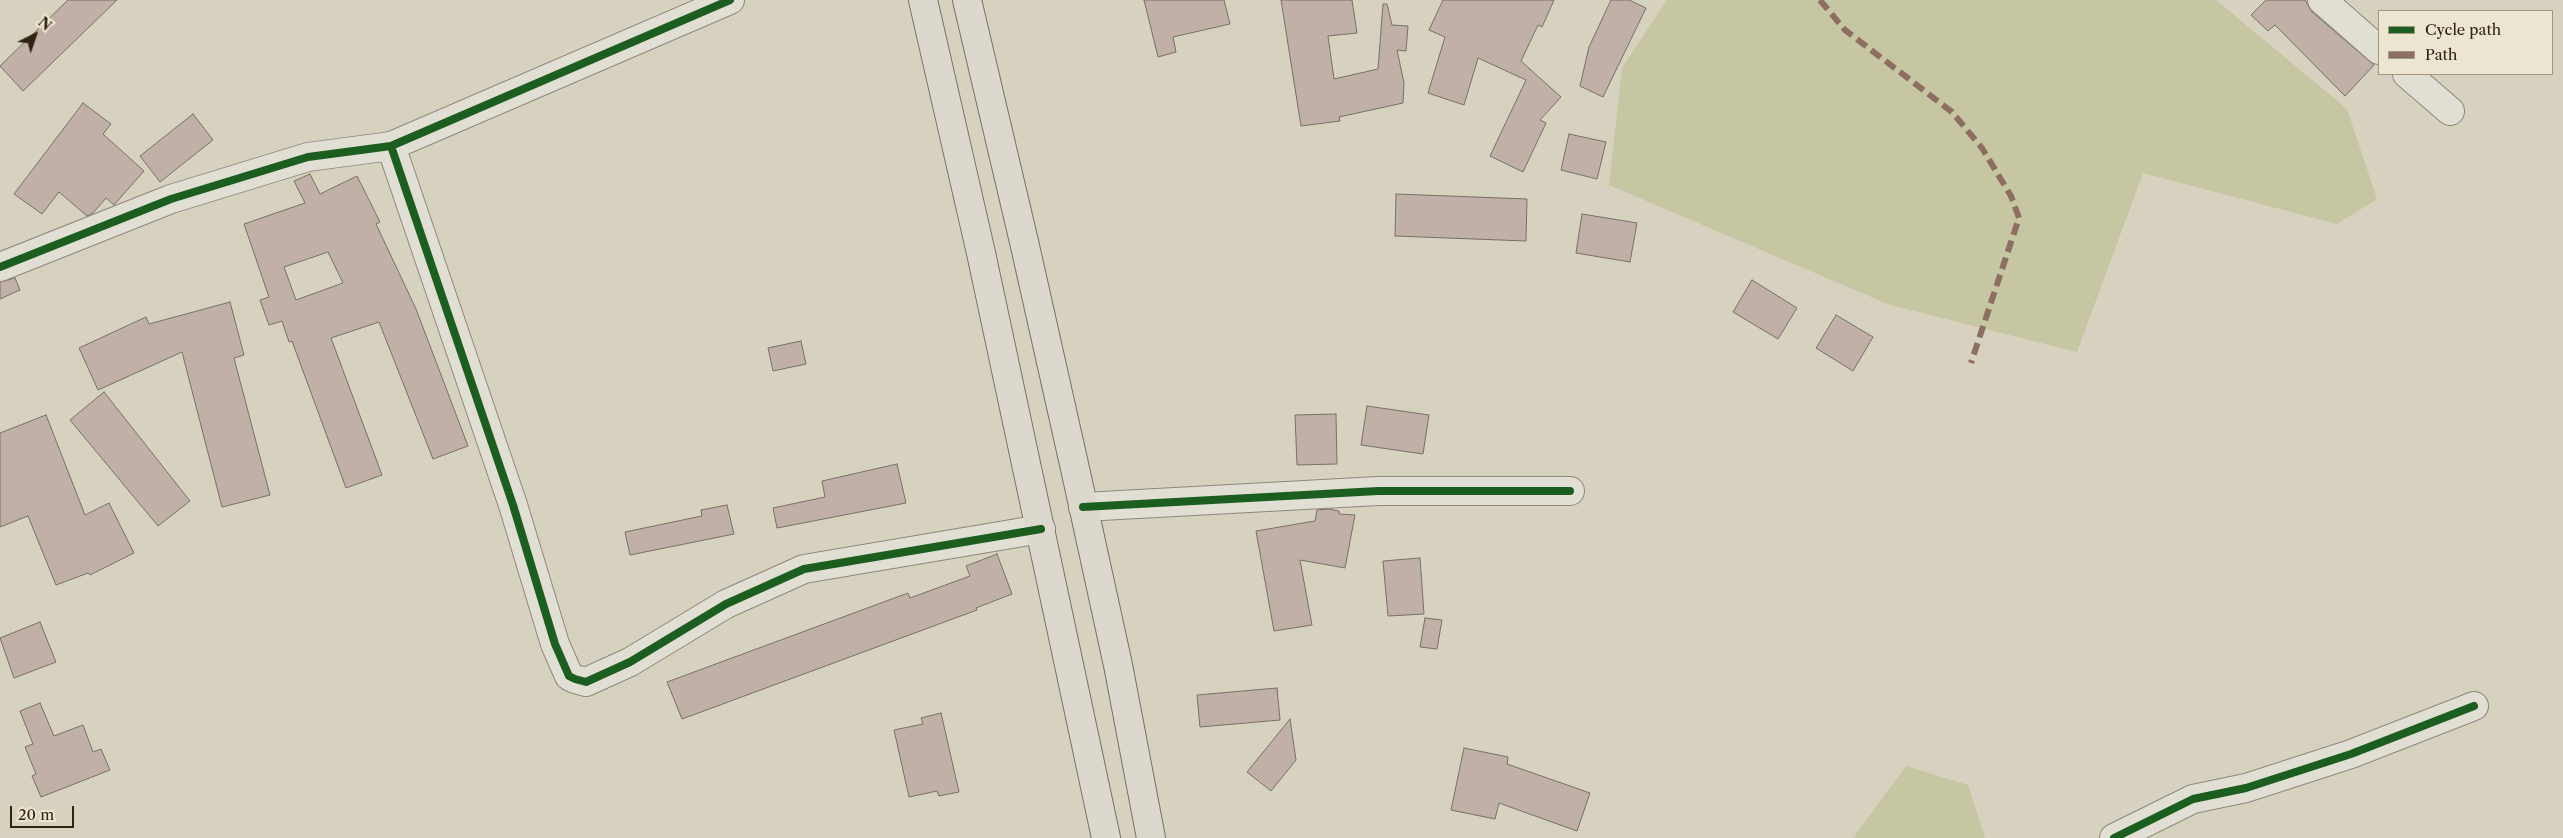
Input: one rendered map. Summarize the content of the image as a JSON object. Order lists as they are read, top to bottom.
{
  "legend": ["Cycle path", "Path"],
  "scale_bar": "20 m",
  "north": "top right"
}
